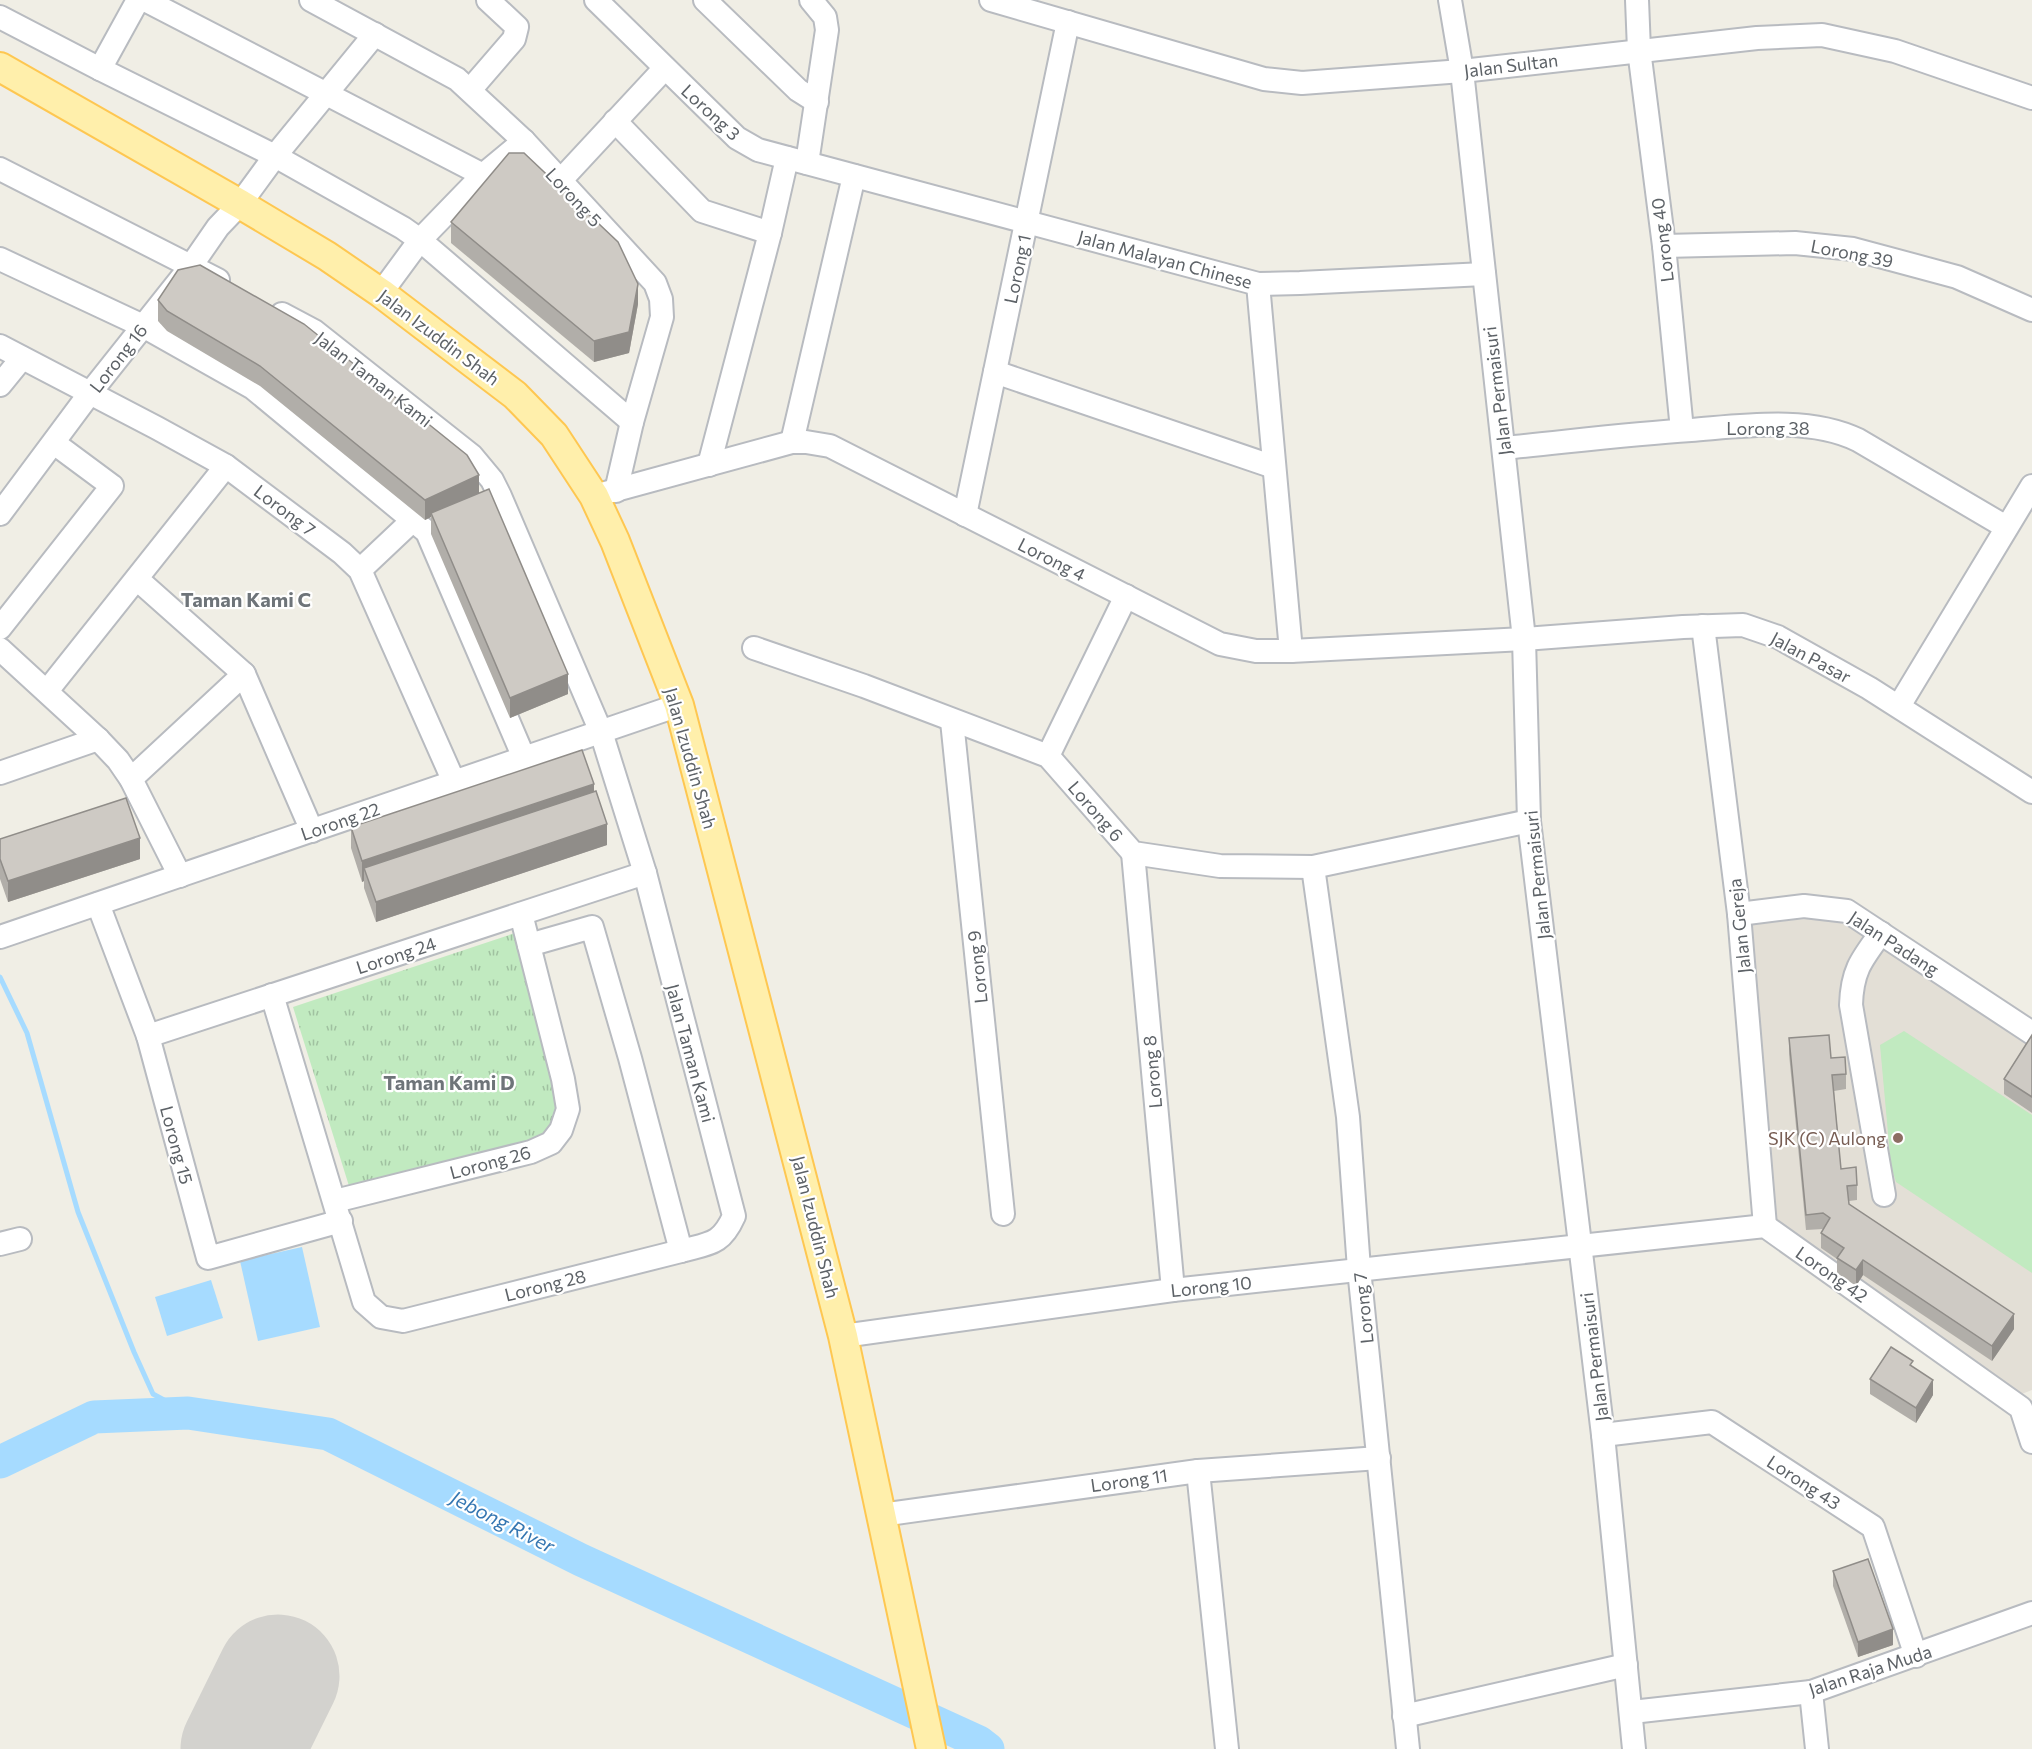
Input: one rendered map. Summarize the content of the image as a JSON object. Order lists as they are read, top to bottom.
{
  "streets": {
    "main road": ["Jalan Izuddin Shah"],
    "street": [
      "Jalan Sultan",
      "Lorong 3",
      "Lorong 5",
      "Lorong 40",
      "Lorong 39",
      "Jalan Malayan Chinese",
      "Lorong 1",
      "Lorong 16",
      "Jalan Taman Kami",
      "Jalan Permaisuri",
      "Lorong 38",
      "Lorong 7",
      "Lorong 4",
      "Jalan Pasar",
      "Lorong 6",
      "Lorong 22",
      "Jalan Gereja",
      "Jalan Padang",
      "Lorong 24",
      "Lorong 9",
      "Lorong 8",
      "Lorong 15",
      "Lorong 26",
      "Lorong 42",
      "Lorong 28",
      "Lorong 10",
      "Lorong 11",
      "Lorong 43",
      "Jalan Raja Muda"
    ]
  },
  "crossings": [
    ["Jalan Sultan", "Lorong 40"],
    ["Jalan Sultan", "Lorong 1"],
    ["Jalan Sultan", "Jalan Permaisuri"],
    ["Lorong 3", "Jalan Malayan Chinese"],
    ["Lorong 5", "Jalan Izuddin Shah"],
    ["Lorong 5", "Lorong 16"],
    ["Lorong 5", "Lorong 4"],
    ["Lorong 40", "Lorong 39"],
    ["Lorong 40", "Lorong 38"],
    ["Jalan Malayan Chinese", "Lorong 1"],
    ["Jalan Malayan Chinese", "Jalan Permaisuri"],
    ["Lorong 1", "Lorong 4"],
    ["Jalan Izuddin Shah", "Lorong 16"],
    ["Jalan Izuddin Shah", "Lorong 4"],
    ["Jalan Izuddin Shah", "Lorong 22"],
    ["Jalan Izuddin Shah", "Lorong 10"],
    ["Jalan Izuddin Shah", "Lorong 11"],
    ["Lorong 16", "Lorong 7"],
    ["Jalan Taman Kami", "Lorong 22"],
    ["Jalan Taman Kami", "Lorong 24"],
    ["Jalan Taman Kami", "Lorong 28"],
    ["Jalan Permaisuri", "Lorong 38"],
    ["Jalan Permaisuri", "Lorong 4"],
    ["Jalan Permaisuri", "Jalan Pasar"],
    ["Jalan Permaisuri", "Lorong 6"],
    ["Jalan Permaisuri", "Lorong 10"],
    ["Jalan Permaisuri", "Lorong 43"],
    ["Jalan Permaisuri", "Jalan Raja Muda"],
    ["Lorong 7", "Lorong 6"],
    ["Lorong 7", "Lorong 22"],
    ["Lorong 7", "Lorong 10"],
    ["Lorong 7", "Lorong 11"],
    ["Lorong 4", "Jalan Pasar"],
    ["Jalan Pasar", "Jalan Gereja"],
    ["Lorong 6", "Lorong 9"],
    ["Lorong 6", "Lorong 8"],
    ["Lorong 22", "Lorong 15"],
    ["Jalan Gereja", "Jalan Padang"],
    ["Jalan Gereja", "Lorong 42"],
    ["Lorong 24", "Lorong 15"],
    ["Lorong 24", "Lorong 26"],
    ["Lorong 8", "Lorong 10"],
    ["Lorong 15", "Lorong 26"],
    ["Lorong 15", "Lorong 28"],
    ["Lorong 26", "Lorong 28"],
    ["Lorong 43", "Jalan Raja Muda"]
  ],
  "districts": ["Taman Kami C", "Taman Kami D"],
  "water": ["Jebong River"],
  "places": ["SJK (C) Aulong"]
}
